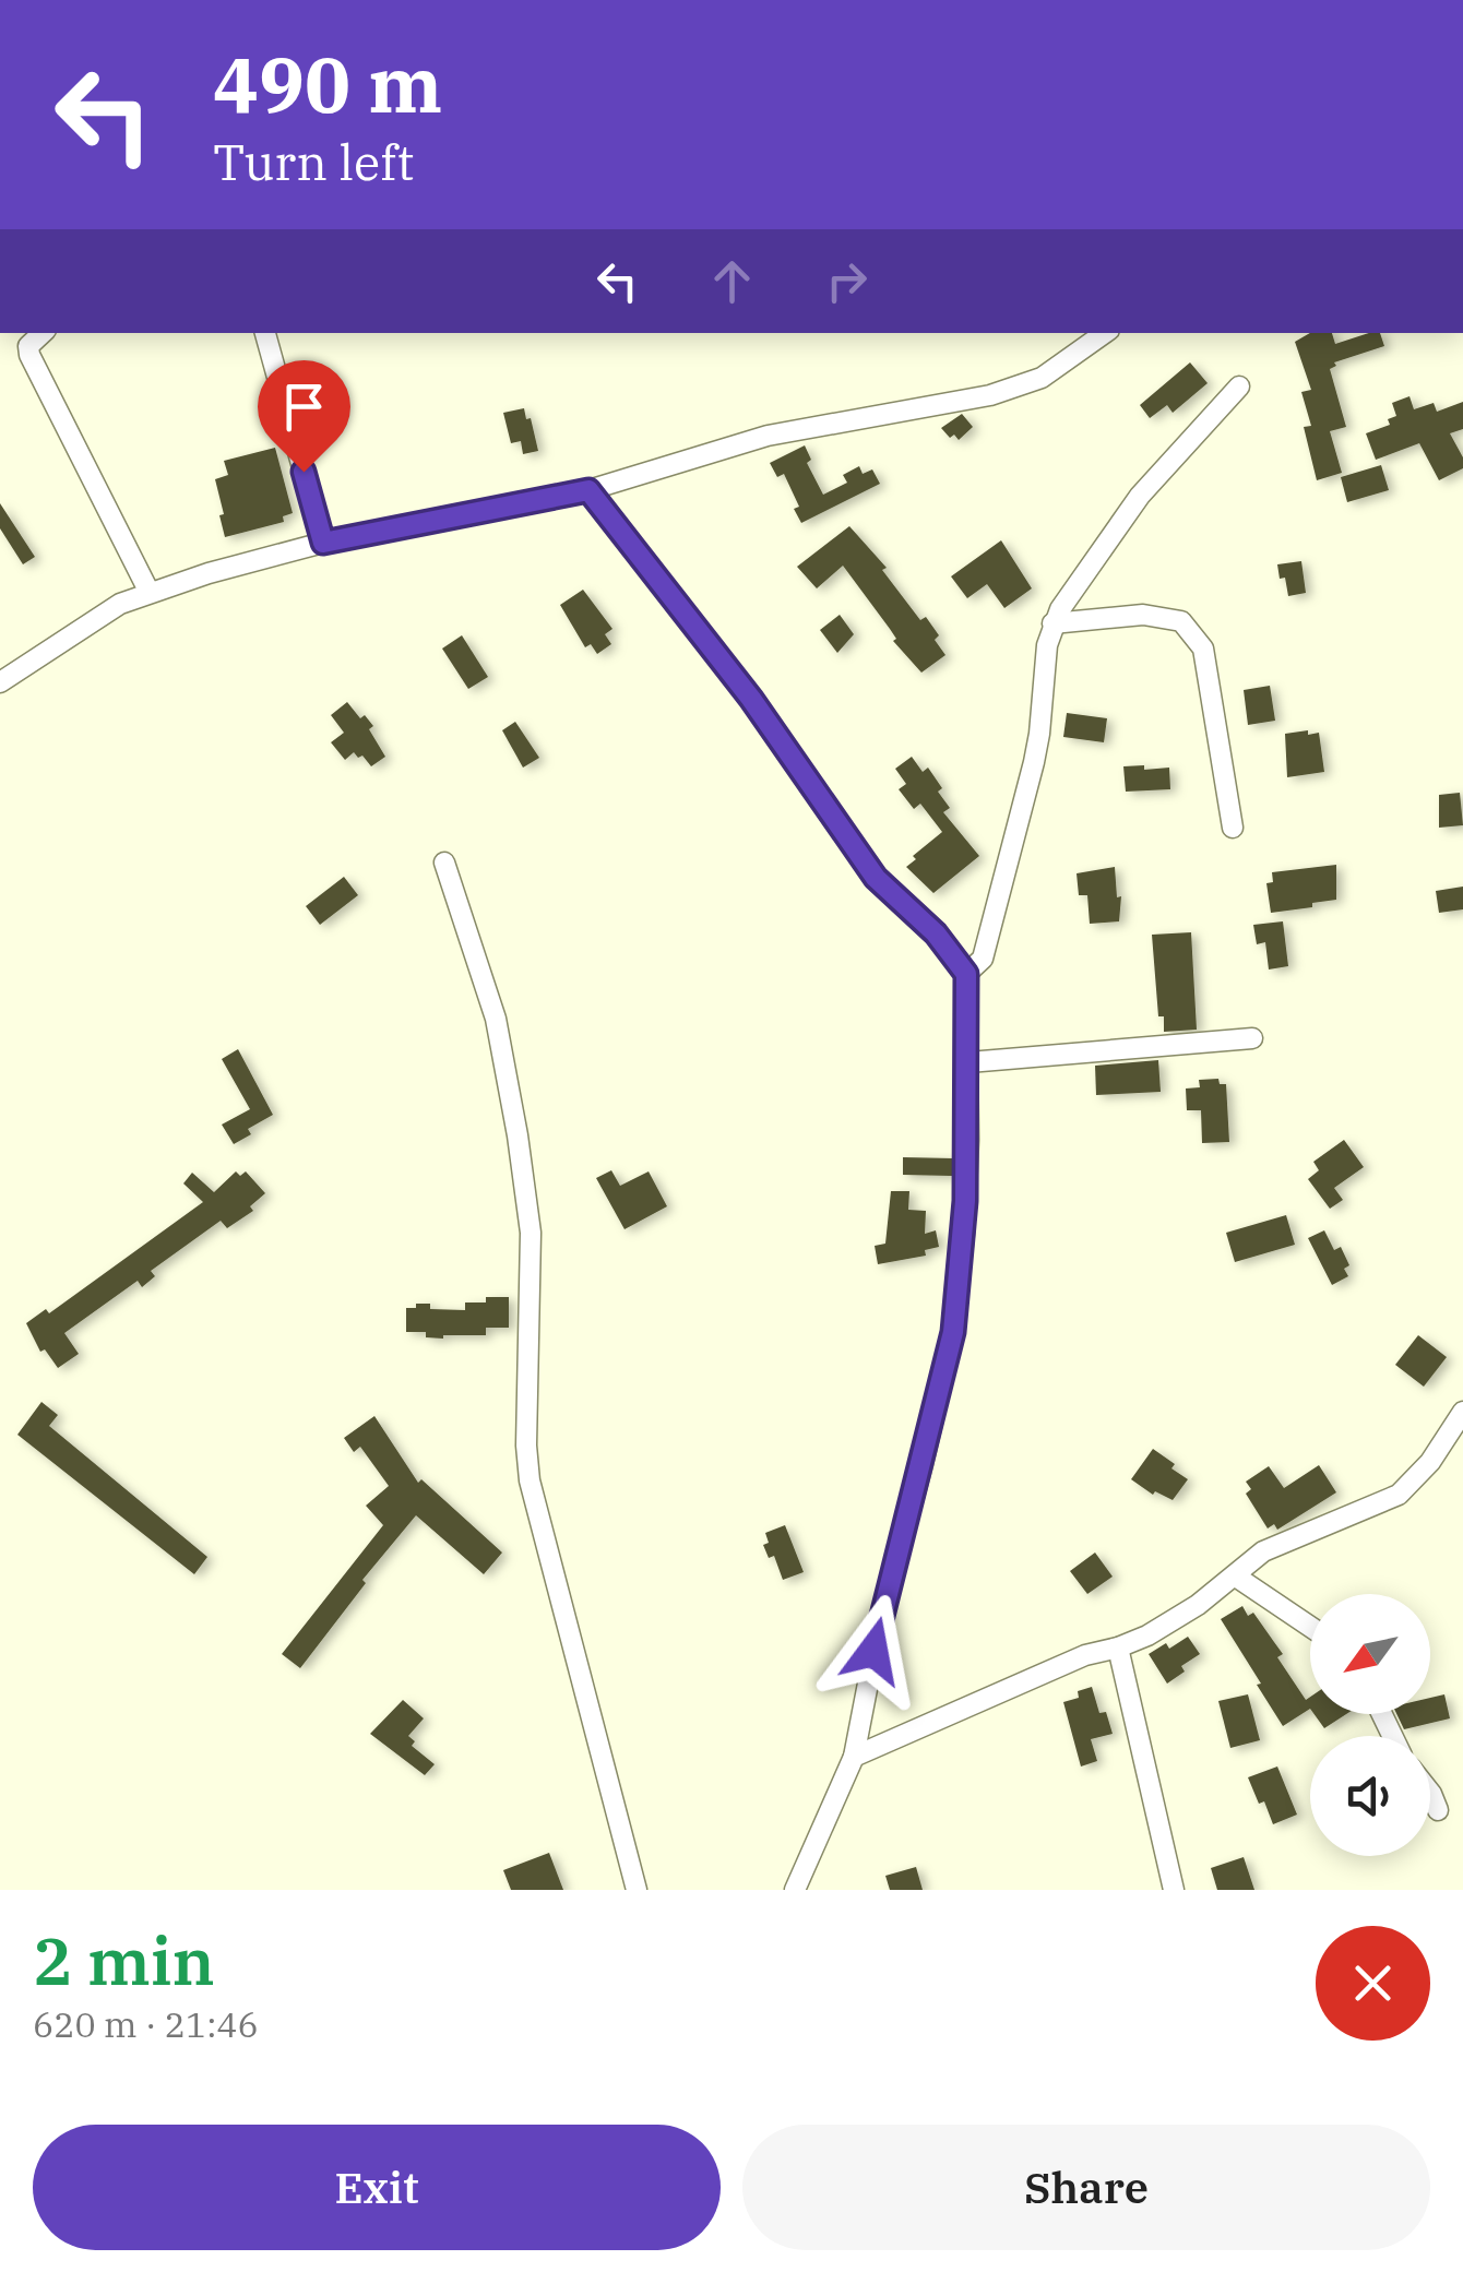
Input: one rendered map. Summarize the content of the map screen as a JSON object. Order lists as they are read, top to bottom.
{
  "north": "bottom left",
  "page": {
    "turn": ["490 m", "Turn left"],
    "heading": ["2 min", "620 m · 21:46"],
    "buttons": ["Exit", "Share"]
  }
}
